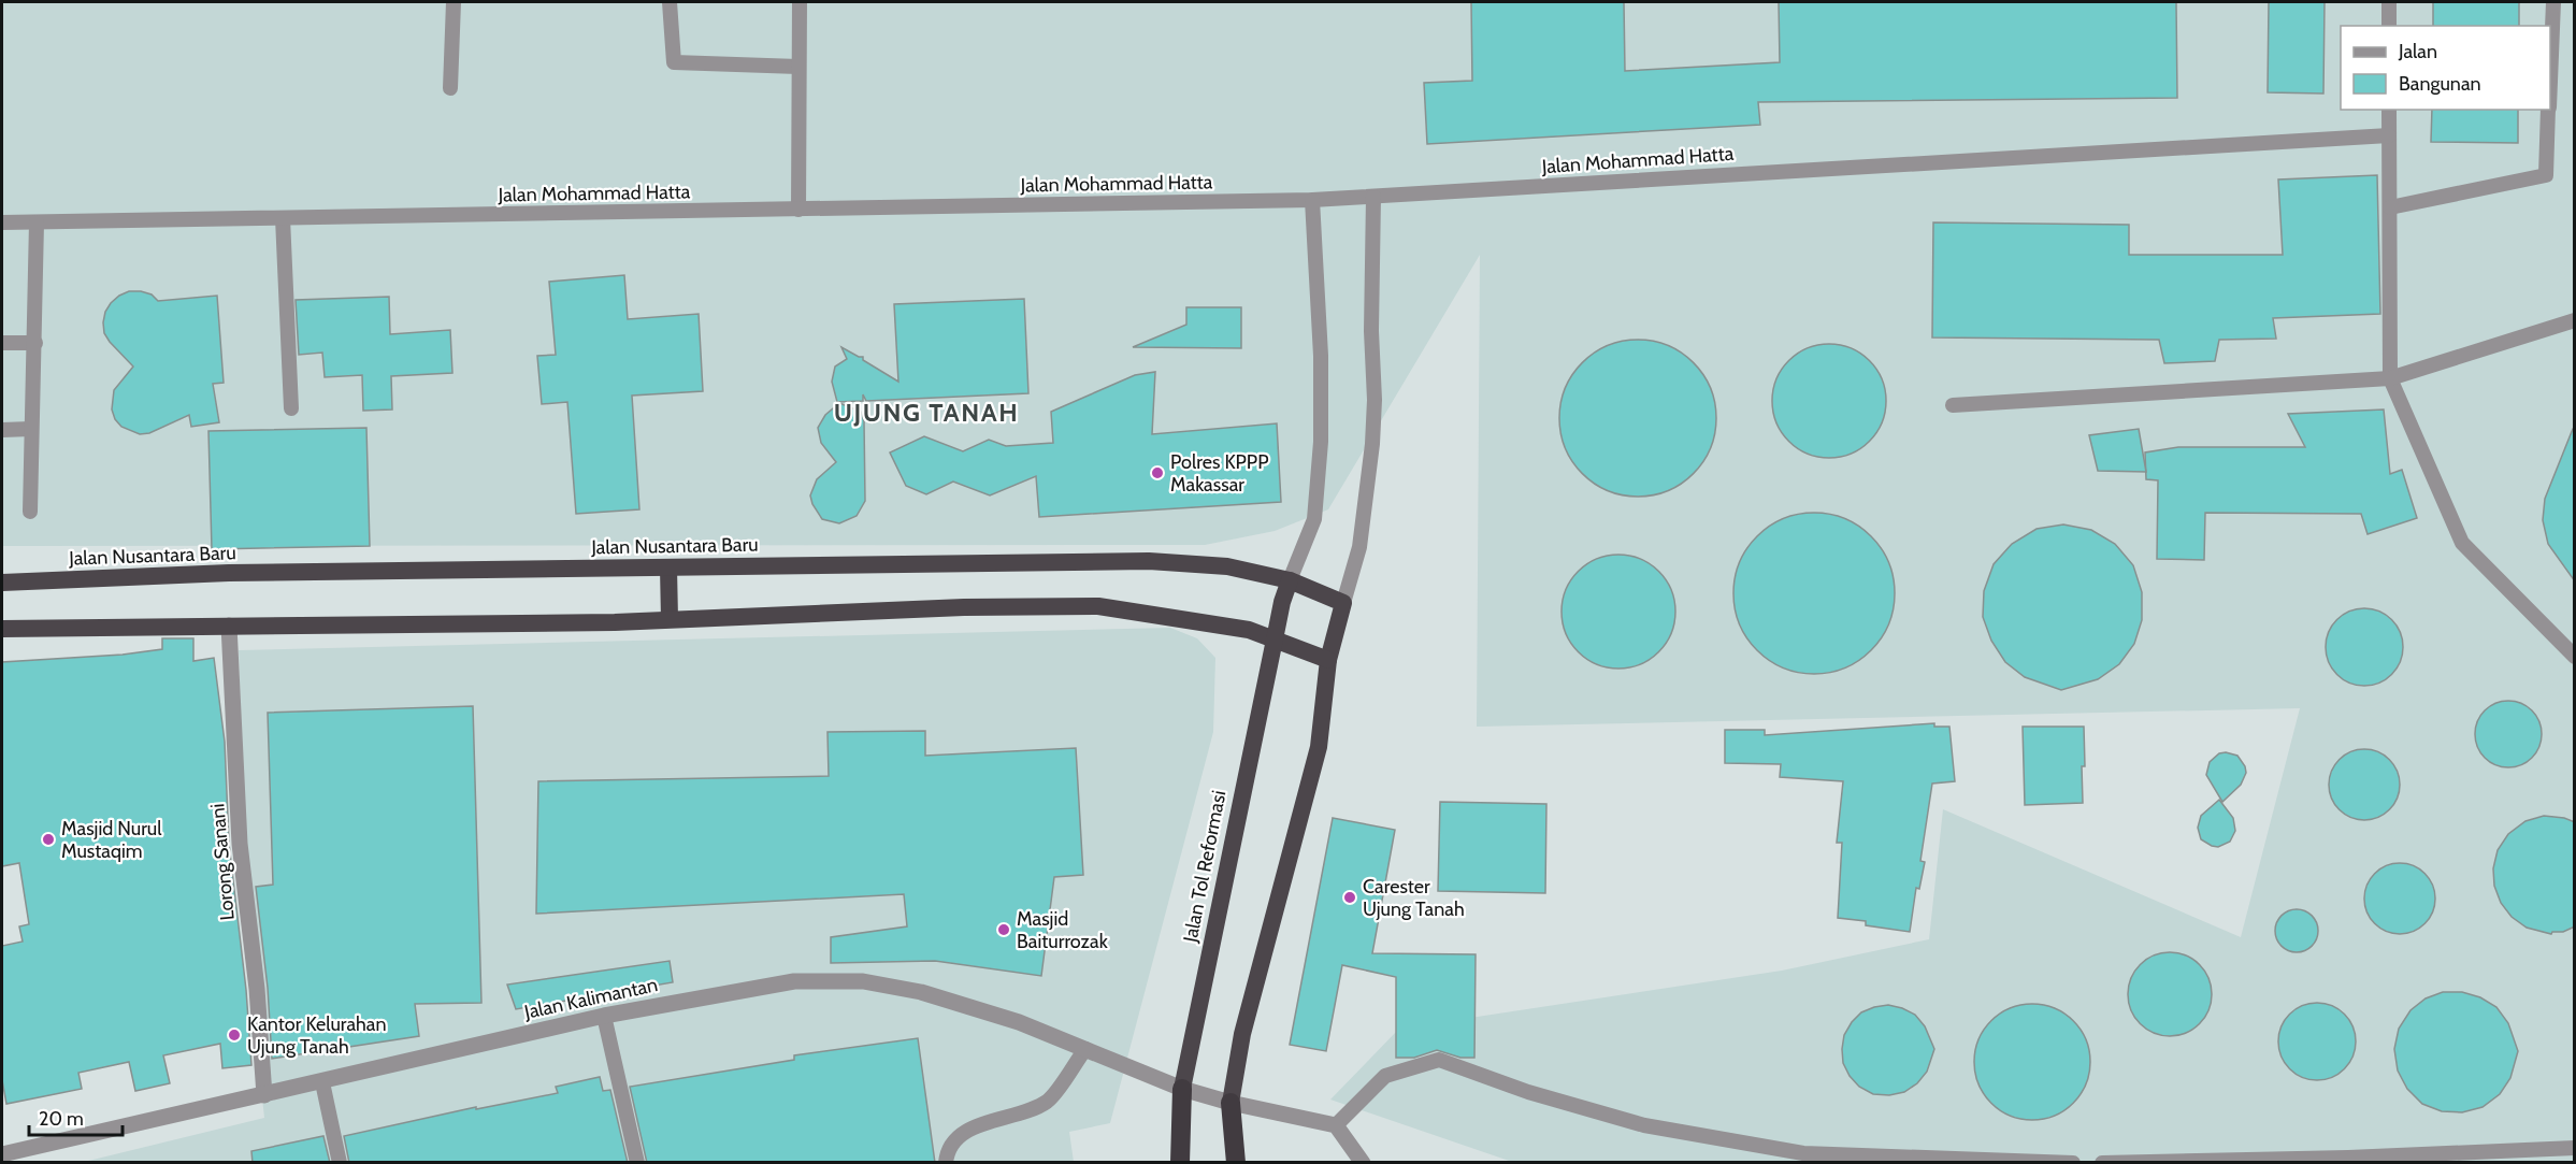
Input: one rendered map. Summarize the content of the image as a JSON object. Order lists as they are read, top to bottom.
{
  "streets": {
    "highway": ["Jalan Nusantara Baru", "Jalan Tol Reformasi"],
    "street": ["Lorong Sanani", "Jalan Kalimantan"],
    "lane": ["Jalan Mohammad Hatta"]
  },
  "crossings": [
    ["Jalan Nusantara Baru", "Jalan Tol Reformasi"],
    ["Lorong Sanani", "Jalan Kalimantan"],
    ["Jalan Tol Reformasi", "Jalan Kalimantan"]
  ],
  "districts": ["UJUNG TANAH"],
  "places": [
    "Polres KPPP Makassar",
    "Masjid Nurul Mustaqim",
    "Carester Ujung Tanah",
    "Masjid Baiturrozak",
    "Kantor Kelurahan Ujung Tanah"
  ],
  "legend": ["Jalan", "Bangunan"],
  "scale_bar": "20 m"
}
